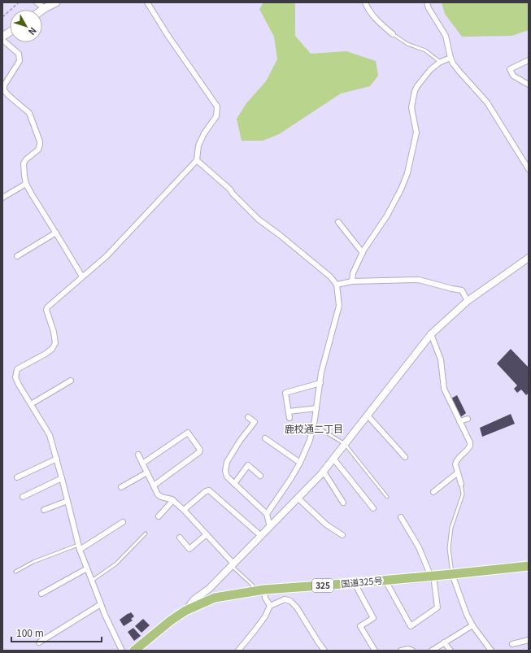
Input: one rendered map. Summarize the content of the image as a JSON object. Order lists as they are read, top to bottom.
{
  "streets": {
    "highway": ["国道325号", "325"]
  },
  "districts": ["鹿校通二丁目"],
  "scale_bar": "100 m",
  "north": "bottom right"
}
